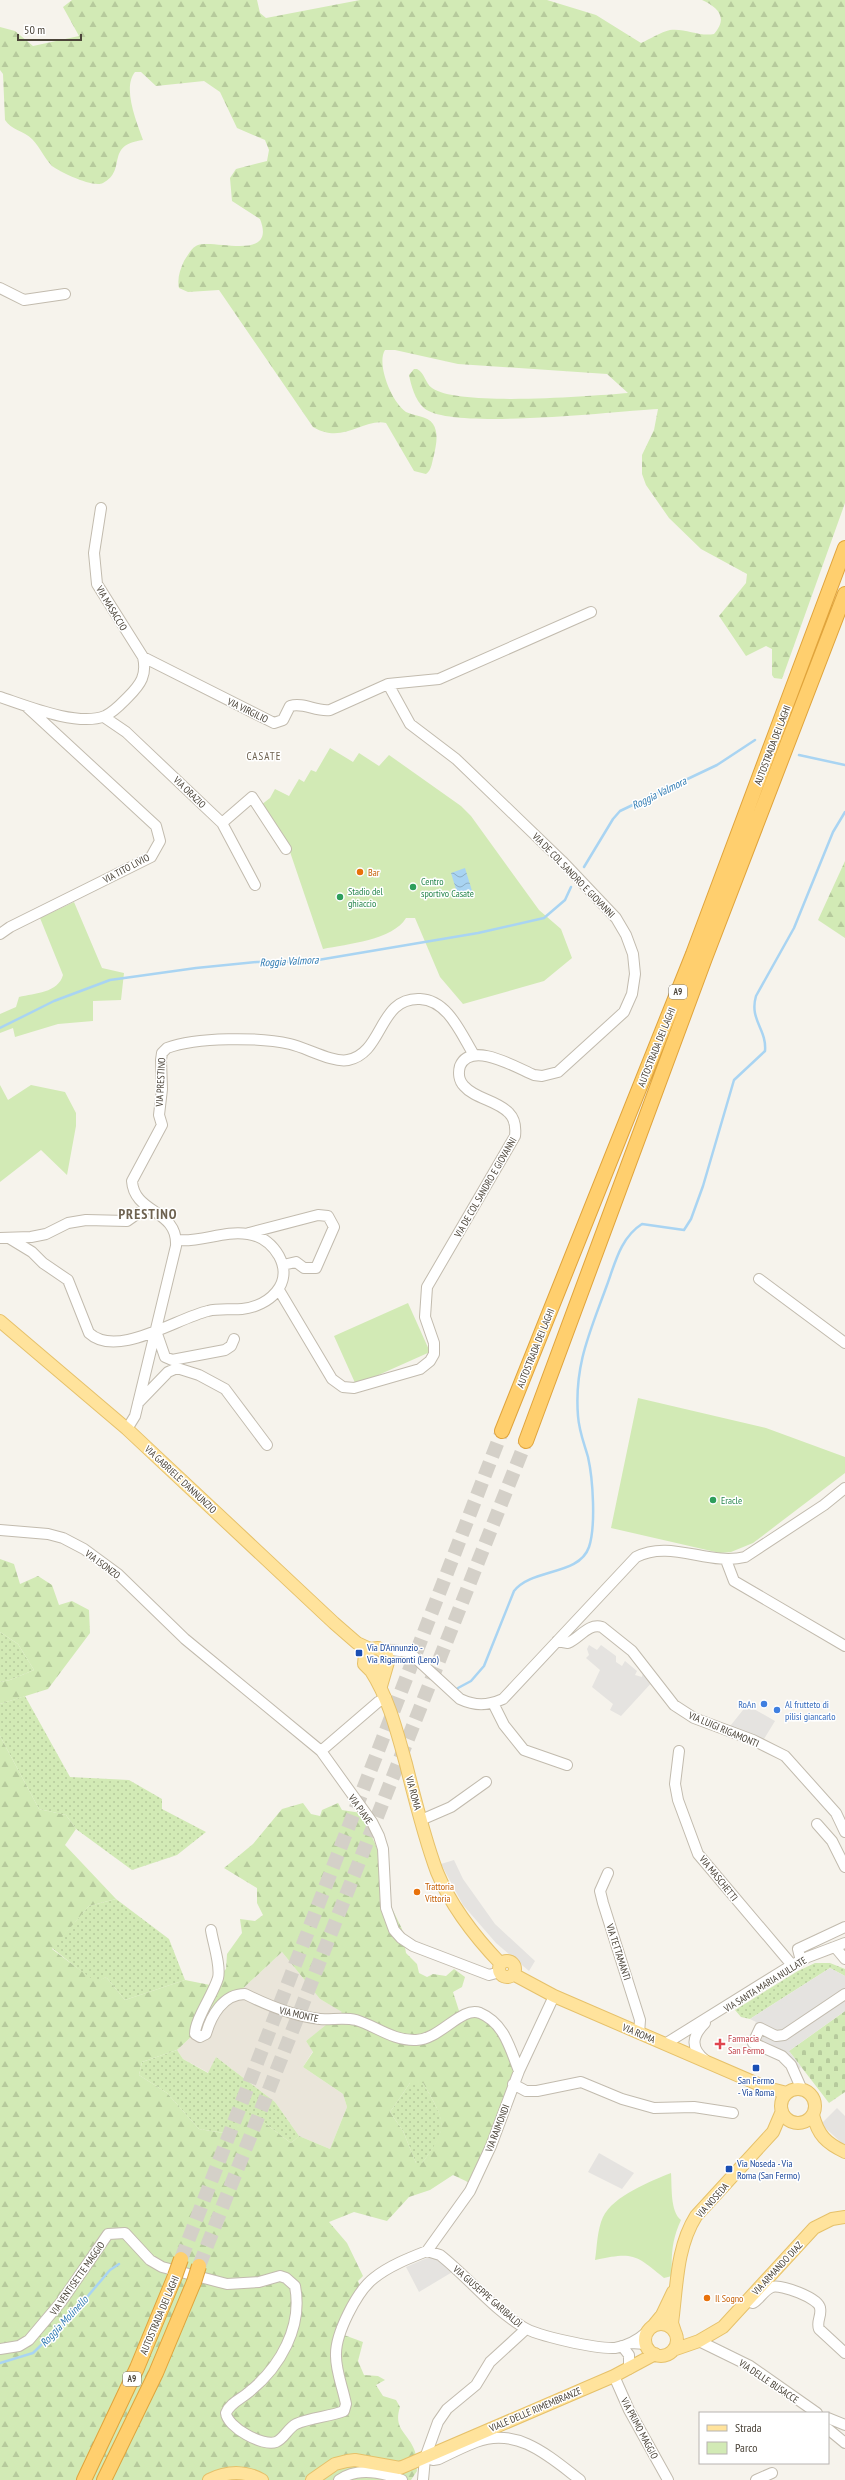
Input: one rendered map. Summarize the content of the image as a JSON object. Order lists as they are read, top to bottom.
{
  "streets": {
    "highway": ["AUTOSTRADA DEI LAGHI", "A9"],
    "main road": [
      "VIA GABRIELE D'ANNUNZIO",
      "VIA ROMA",
      "VIA NOSEDA",
      "VIA ARMANDO DIAZ",
      "VIALE DELLE RIMEMBRANZE"
    ],
    "street": [
      "VIA MASACCIO",
      "VIA VIRGILIO",
      "VIA ORAZIO",
      "VIA TITO LIVIO",
      "VIA DE COL SANDRO E GIOVANNI",
      "VIA PRESTINO",
      "VIA ISONZO",
      "VIA LUIGI RIGAMONTI",
      "VIA PIAVE",
      "VIA MASCHETTI",
      "VIA TETTAMANTI",
      "VIA SANTA MARIA NULLATE",
      "VIA MONTE",
      "VIA RAIMONDI",
      "VIA VENTISETTE MAGGIO",
      "VIA GIUSEPPE GARIBALDI",
      "VIA DELLE BUSACCE",
      "VIA PRIMO MAGGIO"
    ]
  },
  "crossings": [
    ["VIA MASACCIO", "VIA VIRGILIO"],
    ["VIA VIRGILIO", "VIA DE COL SANDRO E GIOVANNI"],
    ["VIA DE COL SANDRO E GIOVANNI", "VIA PRESTINO"],
    ["VIA ISONZO", "VIA PIAVE"],
    ["VIA ROMA", "VIA PIAVE"],
    ["VIA ROMA", "VIA TETTAMANTI"],
    ["VIA ROMA", "VIA SANTA MARIA NULLATE"],
    ["VIA ROMA", "VIA RAIMONDI"],
    ["VIA ROMA", "VIA NOSEDA"],
    ["VIA MASCHETTI", "VIA SANTA MARIA NULLATE"],
    ["VIA MONTE", "VIA RAIMONDI"],
    ["VIA RAIMONDI", "VIA VENTISETTE MAGGIO"],
    ["VIA RAIMONDI", "VIA GIUSEPPE GARIBALDI"],
    ["VIA NOSEDA", "VIA ARMANDO DIAZ"],
    ["VIA NOSEDA", "VIA GIUSEPPE GARIBALDI"],
    ["VIA NOSEDA", "VIALE DELLE RIMEMBRANZE"],
    ["VIA ARMANDO DIAZ", "VIA GIUSEPPE GARIBALDI"],
    ["VIA ARMANDO DIAZ", "VIA DELLE BUSACCE"],
    ["VIA ARMANDO DIAZ", "VIALE DELLE RIMEMBRANZE"],
    ["VIA VENTISETTE MAGGIO", "VIA GIUSEPPE GARIBALDI"],
    ["VIA GIUSEPPE GARIBALDI", "VIALE DELLE RIMEMBRANZE"],
    ["VIALE DELLE RIMEMBRANZE", "VIA PRIMO MAGGIO"]
  ],
  "districts": ["CASATE", "PRESTINO"],
  "water": ["Roggia Valmora", "Roggia Molinello"],
  "places": {
    "other": [
      "Bar",
      "Centro sportivo Casate",
      "Stadio del ghiaccio",
      "Eracle",
      "RoAn",
      "Al frutteto di pilisi giancarlo",
      "Trattoria Vittoria",
      "Il Sogno"
    ],
    "transit": ["Via D'Annunzio - Via Rigamonti (Leno)", "San Fermo - Via Roma", "Via Noseda - Via Roma (San Fermo)"],
    "health": ["Farmacia San Fermo"]
  },
  "legend": ["Strada", "Parco"],
  "scale_bar": "50 m"
}
